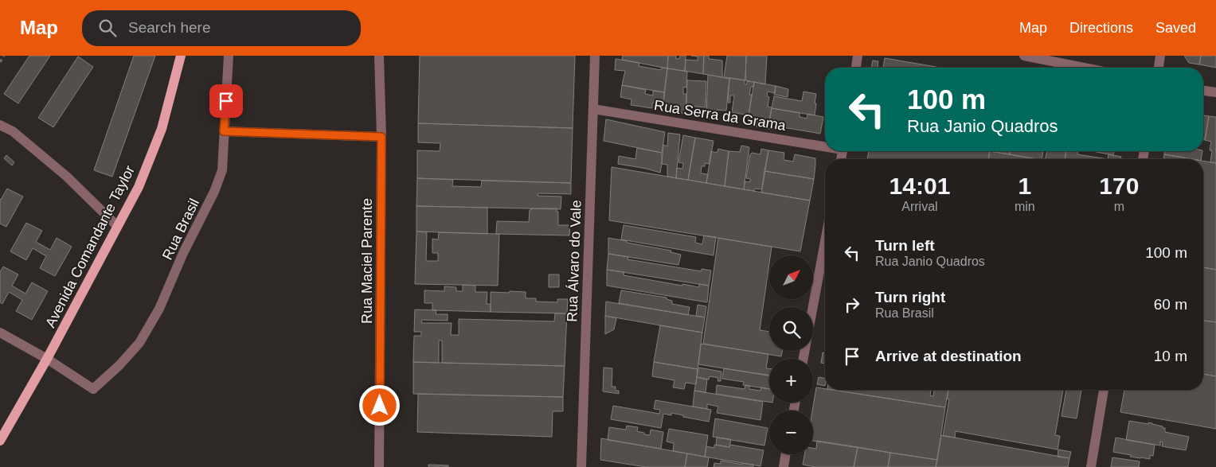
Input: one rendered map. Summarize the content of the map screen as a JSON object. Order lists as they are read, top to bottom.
{
  "streets": {
    "main road": ["Avenida Comandante Taylor"],
    "street": [
      "Rua Serra da Grama",
      "Rua Brasil",
      "Rua Maciel Parente",
      "Rua Álvaro do Vale"
    ]
  },
  "crossings": [
    ["Rua Serra da Grama", "Rua Álvaro do Vale"],
    ["Rua Brasil", "Avenida Comandante Taylor"]
  ],
  "north": "top right",
  "page": {
    "header": "Map",
    "search": "Search here",
    "nav": ["Map", "Directions", "Saved"],
    "turn": ["100 m", "Rua Janio Quadros"],
    "eta": [
      "14:01",
      "Arrival",
      "1",
      "min",
      "170",
      "m"
    ],
    "list": [
      {
        "name": "Turn left",
        "note": "Rua Janio Quadros",
        "value": "100 m"
      },
      {
        "name": "Turn right",
        "note": "Rua Brasil",
        "value": "60 m"
      },
      {
        "name": "Arrive at destination",
        "value": "10 m"
      }
    ],
    "map_buttons": ["+", "−"]
  }
}
